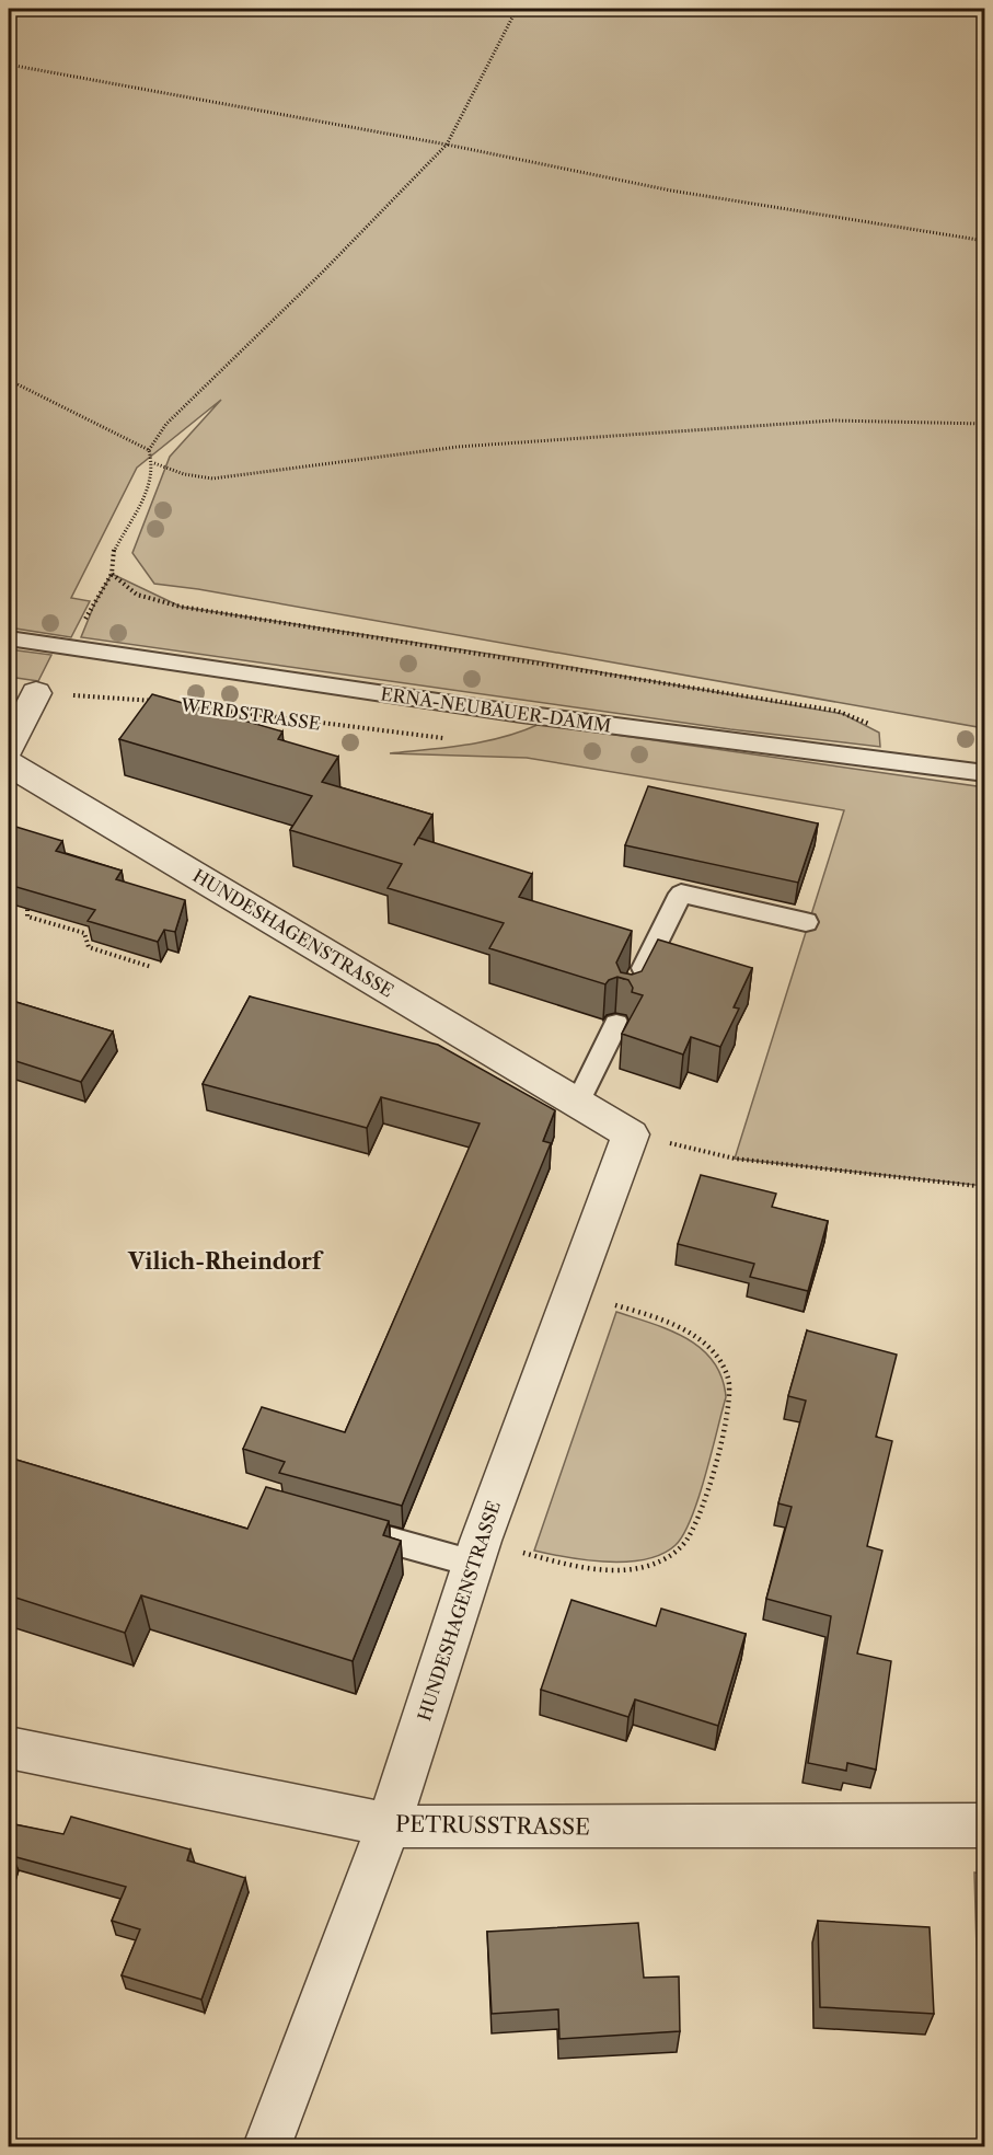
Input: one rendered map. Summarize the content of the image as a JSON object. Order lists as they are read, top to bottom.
{
  "streets": {
    "street": ["HUNDESHAGENSTRASSE", "PETRUSSTRASSE"],
    "lane": ["ERNA-NEUBAUER-DAMM"],
    "path": ["WERDSTRASSE"]
  },
  "crossings": [
    ["HUNDESHAGENSTRASSE", "PETRUSSTRASSE"]
  ],
  "districts": ["Vilich-Rheindorf"]
}
